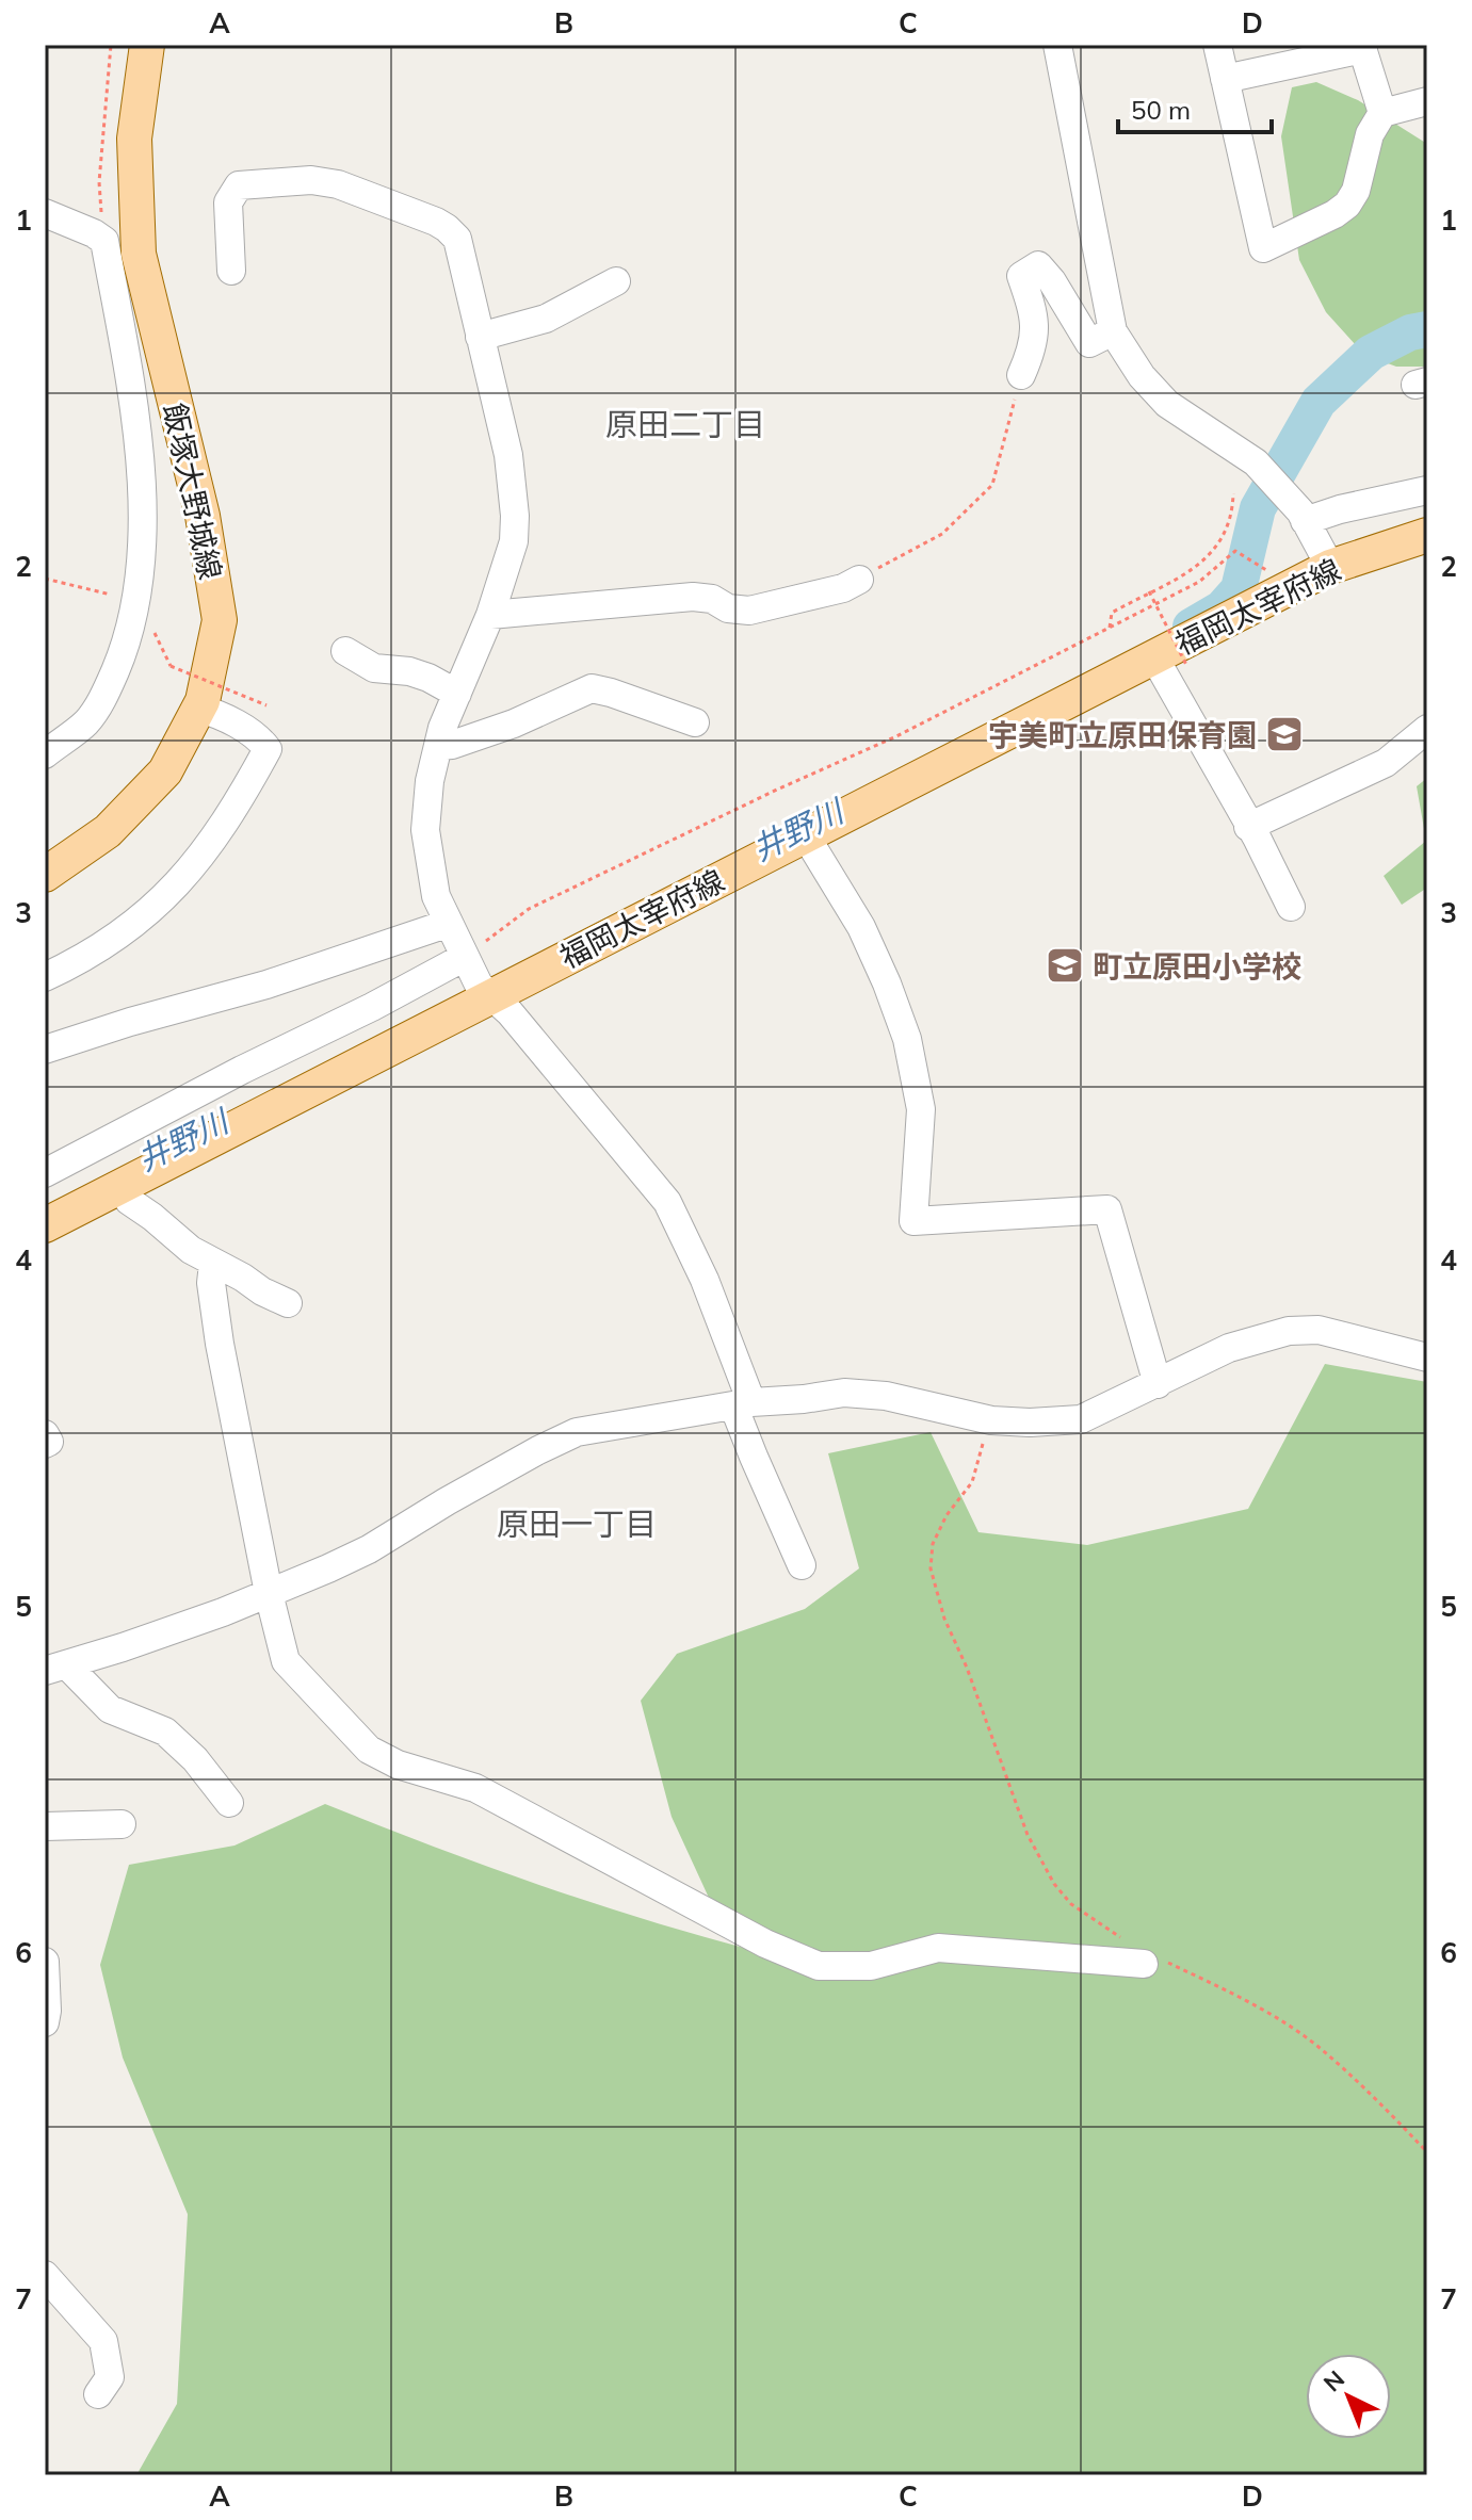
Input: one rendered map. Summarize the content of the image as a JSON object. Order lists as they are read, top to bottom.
{
  "streets": {
    "main road": ["飯塚大野城線", "福岡太宰府線"]
  },
  "districts": ["原田二丁目", "原田一丁目"],
  "water": ["井野川"],
  "places": {
    "school or university": ["宇美町立原田保育園", "町立原田小学校"]
  },
  "scale_bar": "50 m",
  "north": "top left",
  "grid": {
    "columns": [
      "A",
      "B",
      "C",
      "D"
    ],
    "rows": [
      "1",
      "2",
      "3",
      "4",
      "5",
      "6",
      "7"
    ]
  }
}
